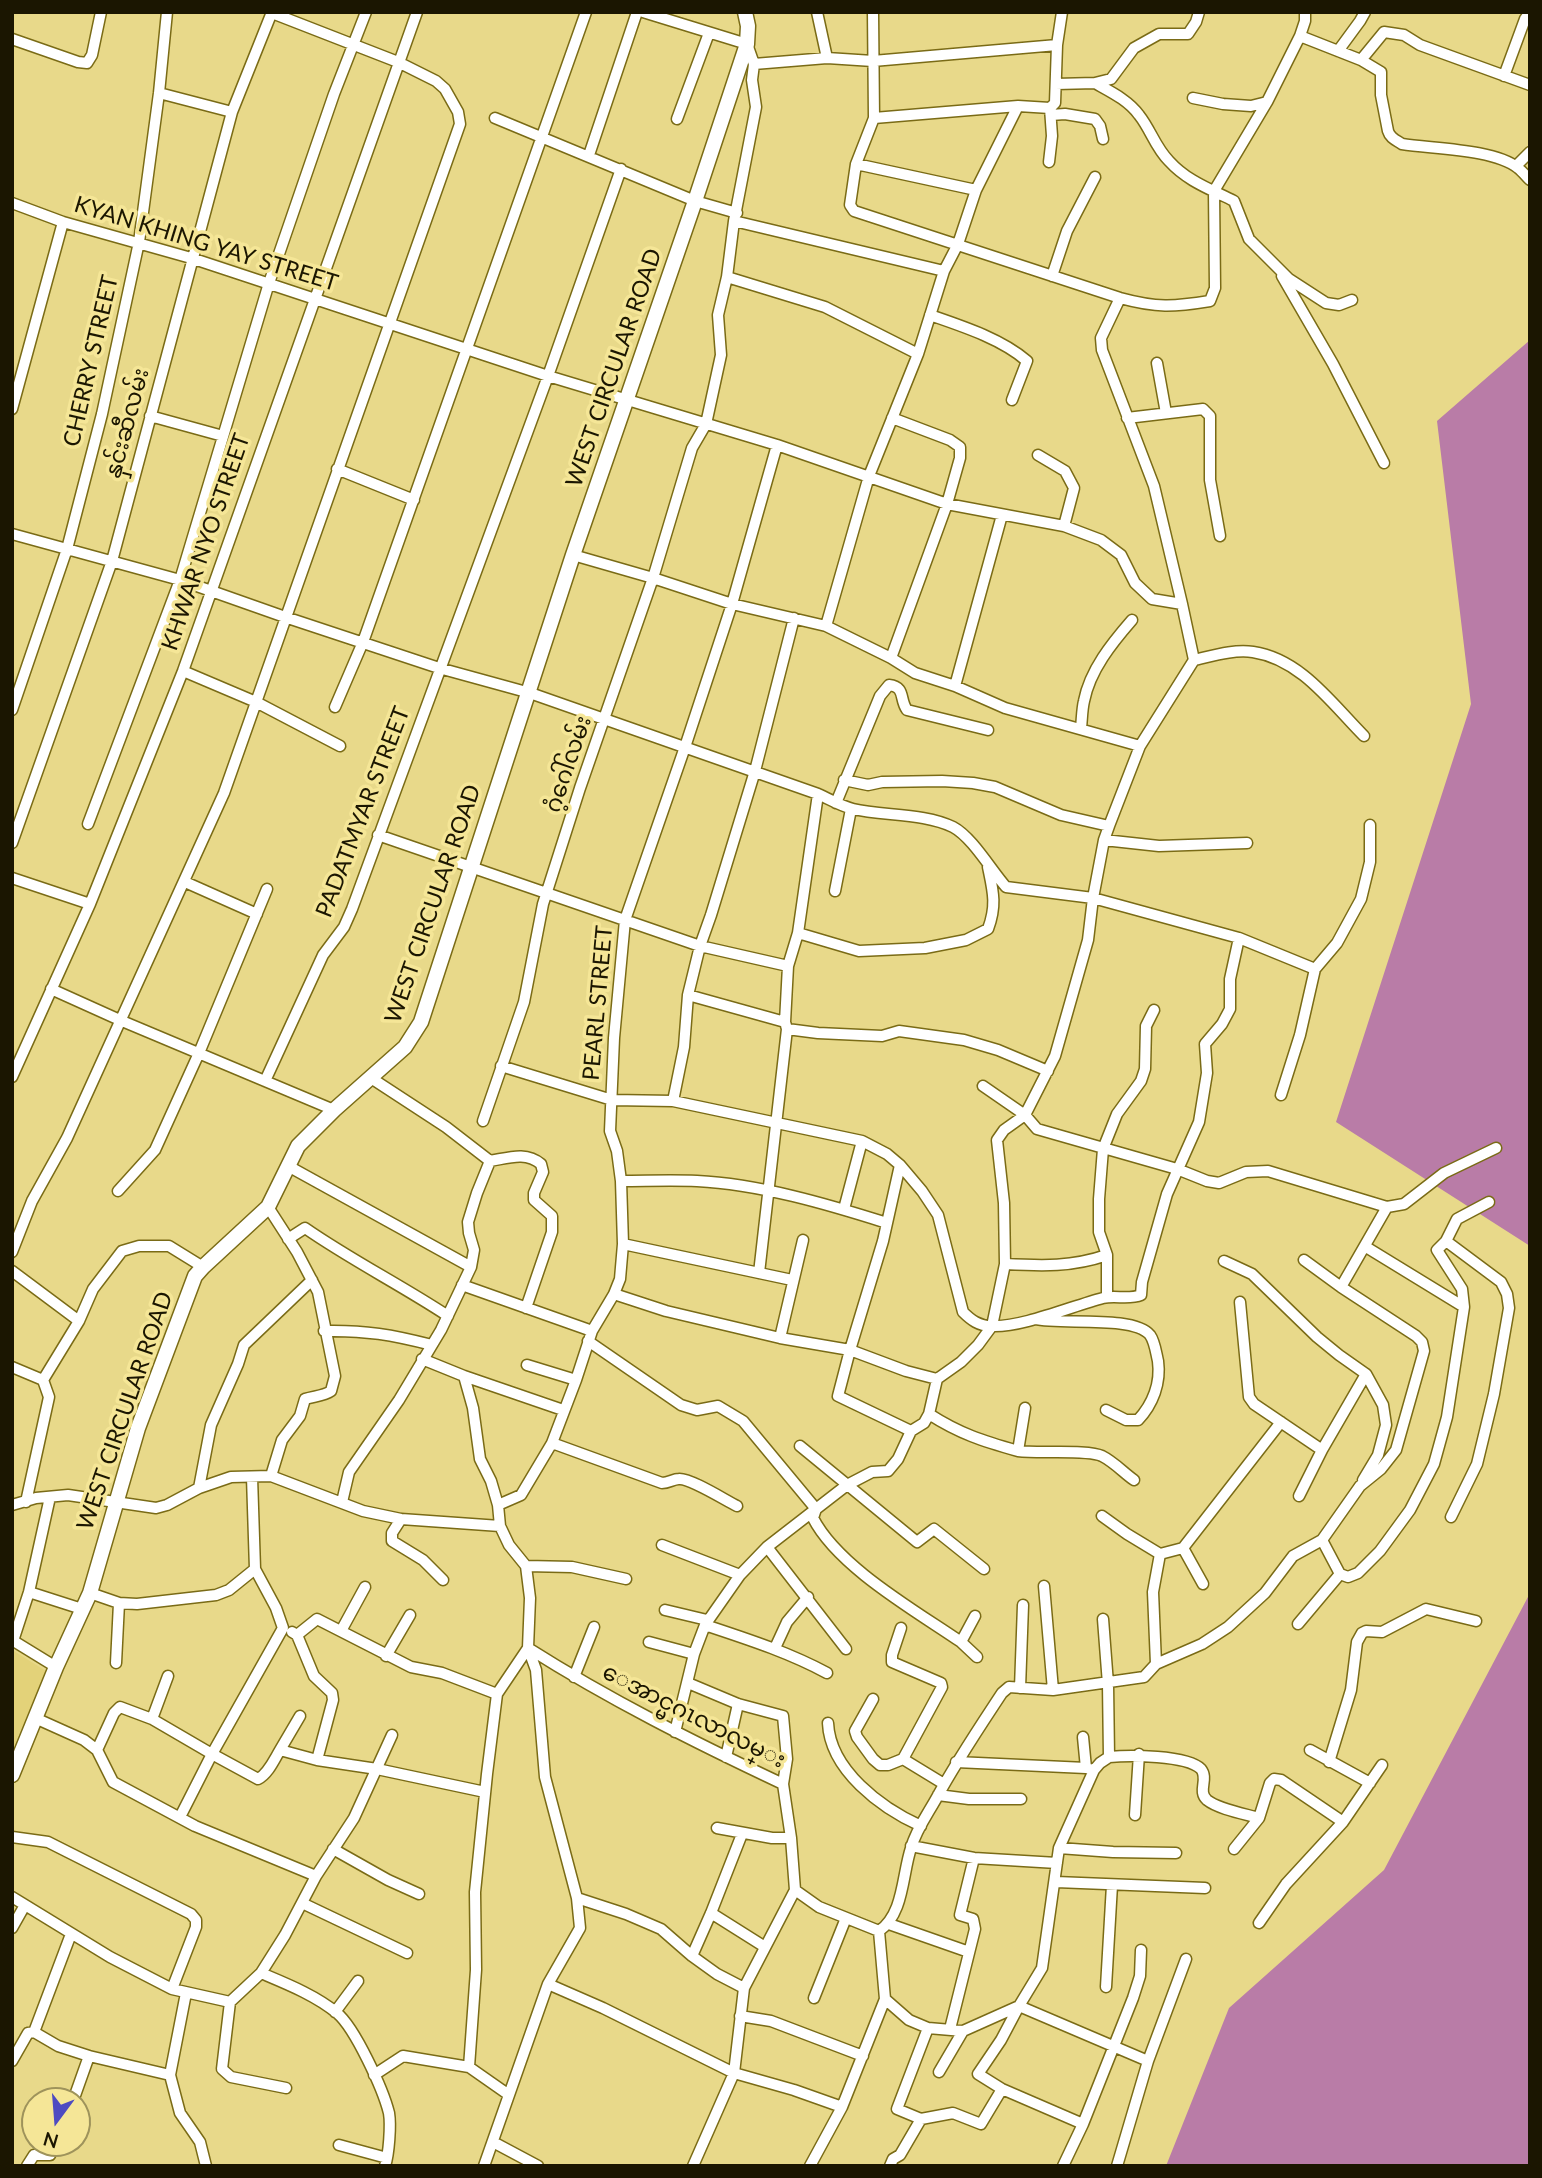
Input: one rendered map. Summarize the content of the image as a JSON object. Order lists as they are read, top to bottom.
{
  "streets": {
    "street": [
      "KYAN KHING YAY STREET",
      "CHERRY STREET",
      "WEST CIRCULAR ROAD",
      "နှင်းဆီလမ်း",
      "KHWAR NYO STREET",
      "ဂံ့ဂေါ်လမ်း",
      "PADATMYAR STREET",
      "PEARL STREET",
      "ေအာင္မဂၤလာလမ္း"
    ]
  },
  "crossings": [
    ["KYAN KHING YAY STREET", "CHERRY STREET"],
    ["KYAN KHING YAY STREET", "WEST CIRCULAR ROAD"],
    ["KYAN KHING YAY STREET", "နှင်းဆီလမ်း"],
    ["KYAN KHING YAY STREET", "KHWAR NYO STREET"],
    ["KYAN KHING YAY STREET", "ဂံ့ဂေါ်လမ်း"],
    ["KYAN KHING YAY STREET", "PADATMYAR STREET"],
    ["KYAN KHING YAY STREET", "PEARL STREET"],
    ["WEST CIRCULAR ROAD", "ဂံ့ဂေါ်လမ်း"]
  ],
  "north": "bottom"
}
